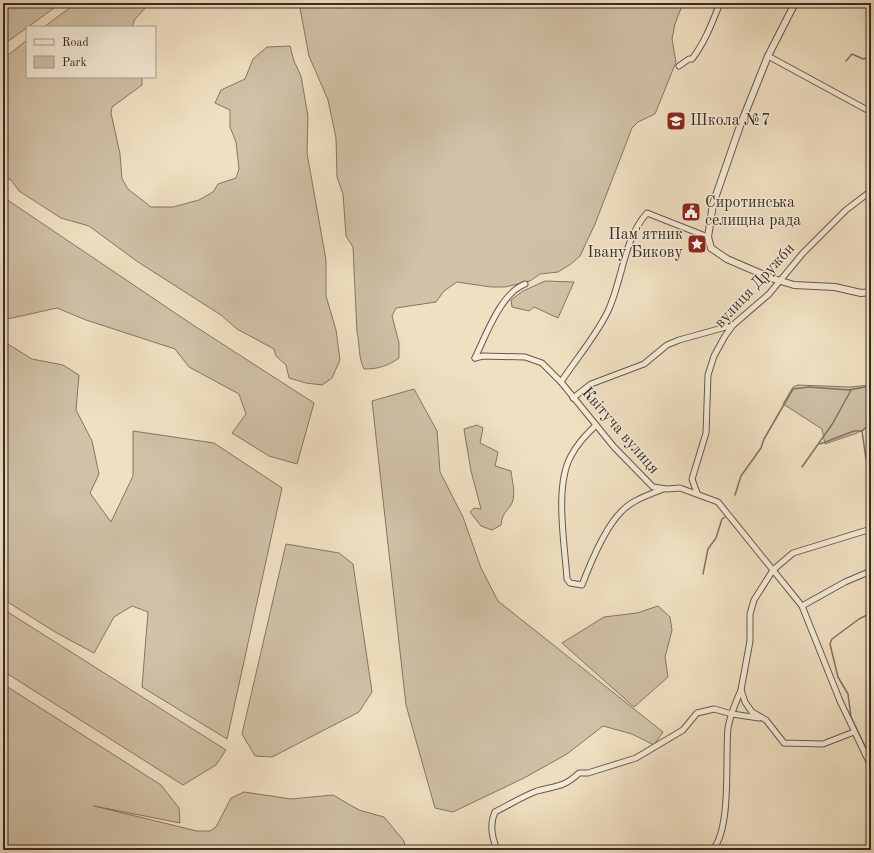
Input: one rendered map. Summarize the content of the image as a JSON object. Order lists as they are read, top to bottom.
{
  "streets": {
    "street": ["вулиця Дружби", "Квітуча вулиця"]
  },
  "crossings": [
    ["вулиця Дружби", "Квітуча вулиця"]
  ],
  "places": {
    "school or university": ["Школа №7"],
    "public building": ["Сиротинська селищна рада"],
    "place": ["Пам'ятник Івану Бикову"]
  },
  "legend": ["Road", "Park"]
}
